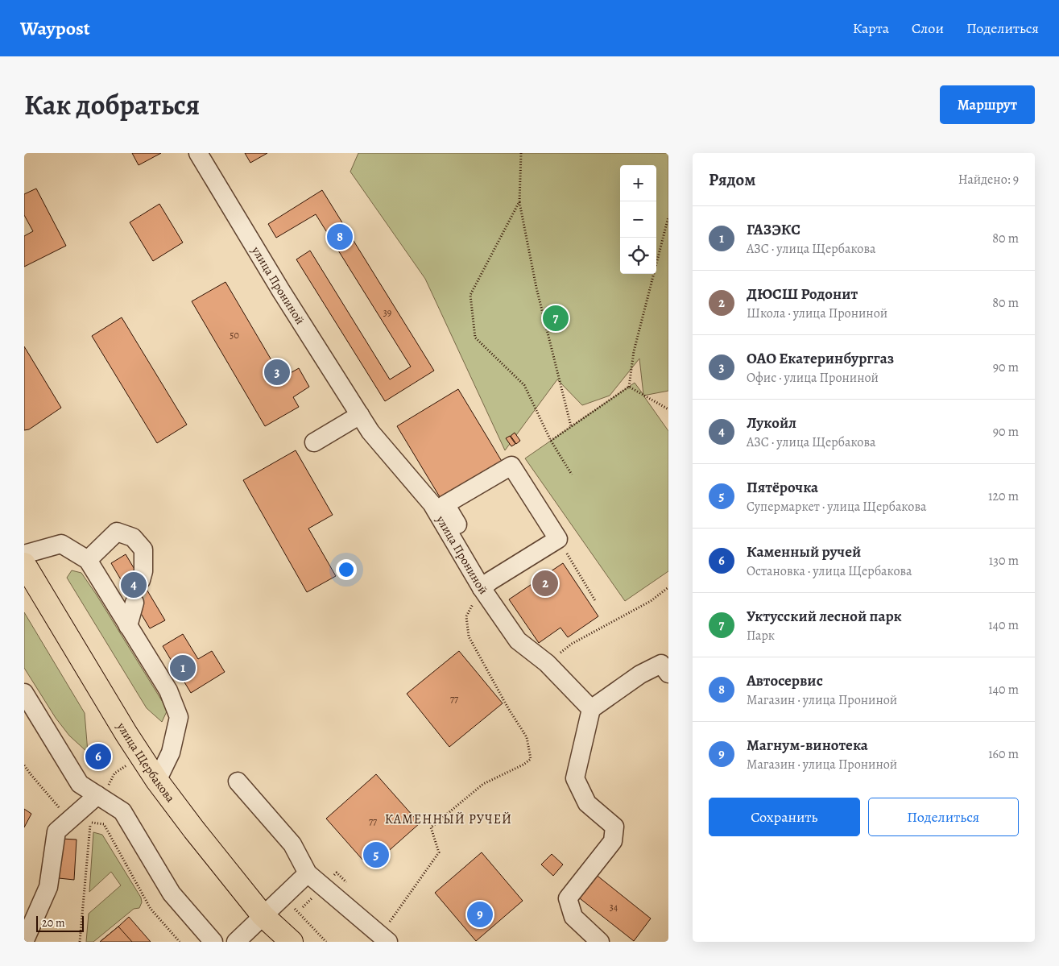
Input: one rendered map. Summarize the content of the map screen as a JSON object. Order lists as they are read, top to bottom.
{
  "streets": {
    "main road": ["улица Щербакова"],
    "street": ["улица Прониной"]
  },
  "districts": ["КАМЕННЫЙ РУЧЕЙ"],
  "house_numbers": [
    "39",
    "50",
    "77",
    "77",
    "34"
  ],
  "scale_bar": "20 m",
  "page": {
    "header": "Waypost",
    "nav": ["Карта", "Слои", "Поделиться"],
    "title": "Как добраться",
    "buttons": [
      "Маршрут",
      ["Сохранить", "Поделиться"]
    ],
    "heading": ["Рядом", "Найдено: 9"],
    "map_buttons": ["+", "−"],
    "list": [
      {
        "mark": "1",
        "name": "ГАЗЭКС",
        "note": "АЗС · улица Щербакова",
        "value": "80 m"
      },
      {
        "mark": "2",
        "name": "ДЮСШ Родонит",
        "note": "Школа · улица Прониной",
        "value": "80 m"
      },
      {
        "mark": "3",
        "name": "ОАО Екатеринбурггаз",
        "note": "Офис · улица Прониной",
        "value": "90 m"
      },
      {
        "mark": "4",
        "name": "Лукойл",
        "note": "АЗС · улица Щербакова",
        "value": "90 m"
      },
      {
        "mark": "5",
        "name": "Пятёрочка",
        "note": "Супермаркет · улица Щербакова",
        "value": "120 m"
      },
      {
        "mark": "6",
        "name": "Каменный ручей",
        "note": "Остановка · улица Щербакова",
        "value": "130 m"
      },
      {
        "mark": "7",
        "name": "Уктусский лесной парк",
        "note": "Парк",
        "value": "140 m"
      },
      {
        "mark": "8",
        "name": "Автосервис",
        "note": "Магазин · улица Прониной",
        "value": "140 m"
      },
      {
        "mark": "9",
        "name": "Магнум-винотека",
        "note": "Магазин · улица Прониной",
        "value": "160 m"
      }
    ],
    "pins": [
      "8",
      "7",
      "3",
      "2",
      "4",
      "1",
      "6",
      "5",
      "9"
    ],
    "scale": "20 m"
  }
}
